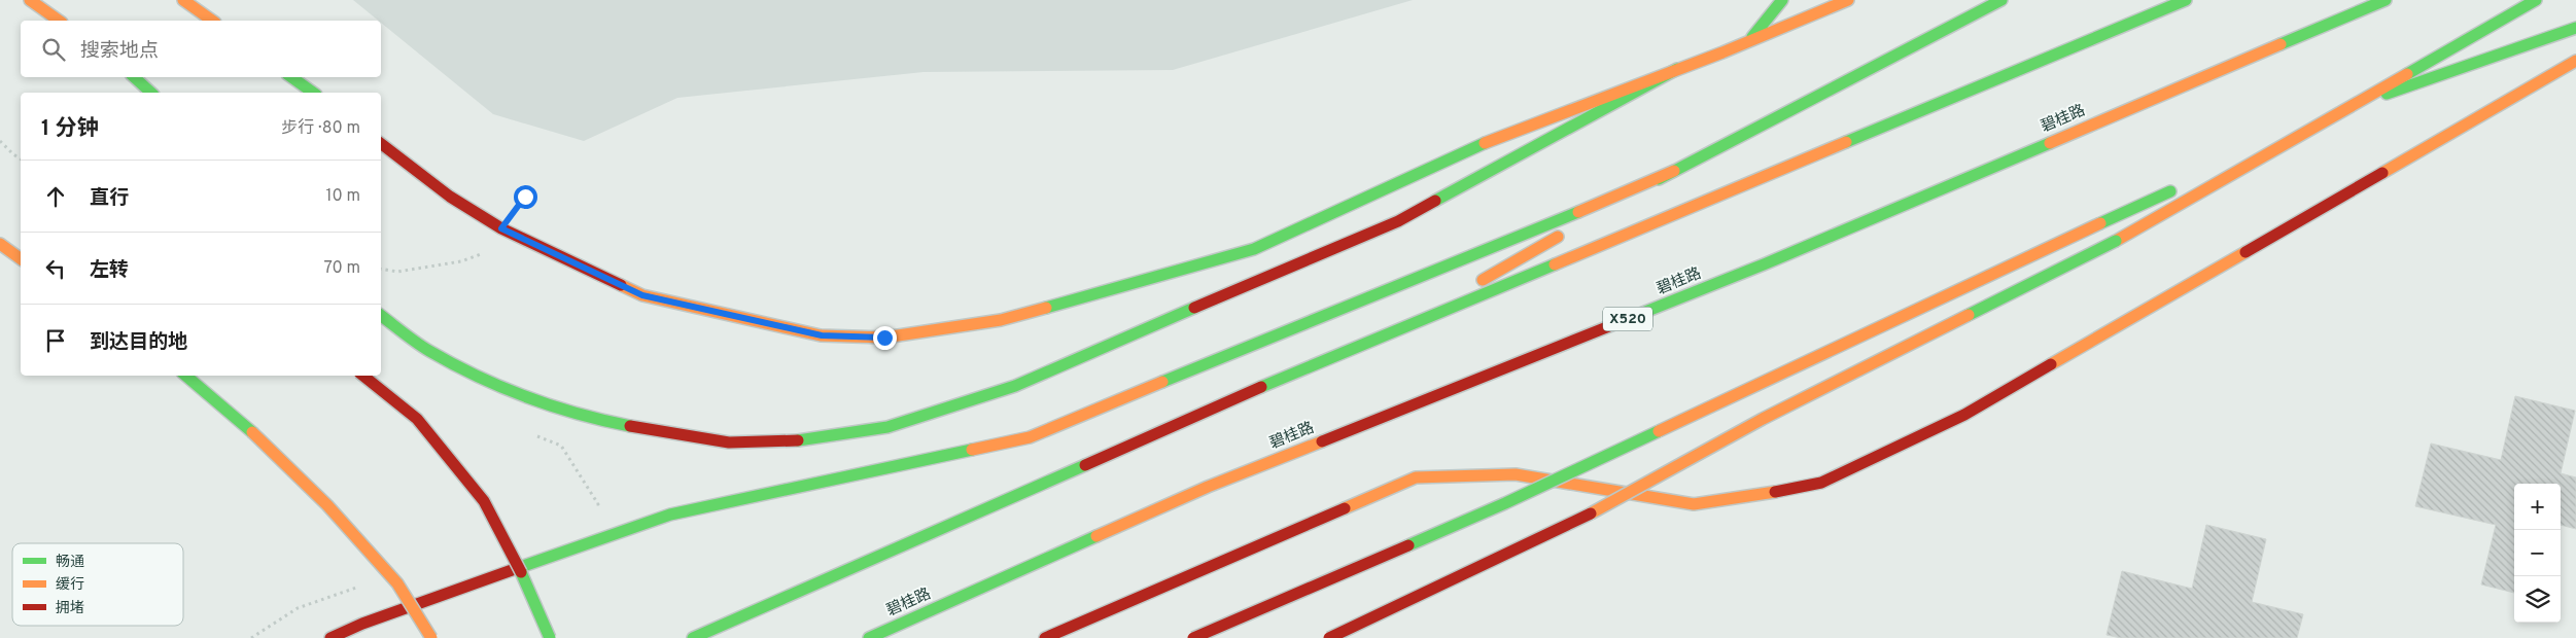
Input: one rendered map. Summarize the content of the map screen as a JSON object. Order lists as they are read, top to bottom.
{
  "streets": {
    "main road": ["碧桂路", "X520"]
  },
  "legend": ["畅通", "缓行", "拥堵"],
  "page": {
    "search": "搜索地点",
    "heading": ["1 分钟", "步行 · 80 m"],
    "list": [
      ["直行", "10 m"],
      ["左转", "70 m"],
      "到达目的地"
    ],
    "map_buttons": ["+", "−"]
  }
}
